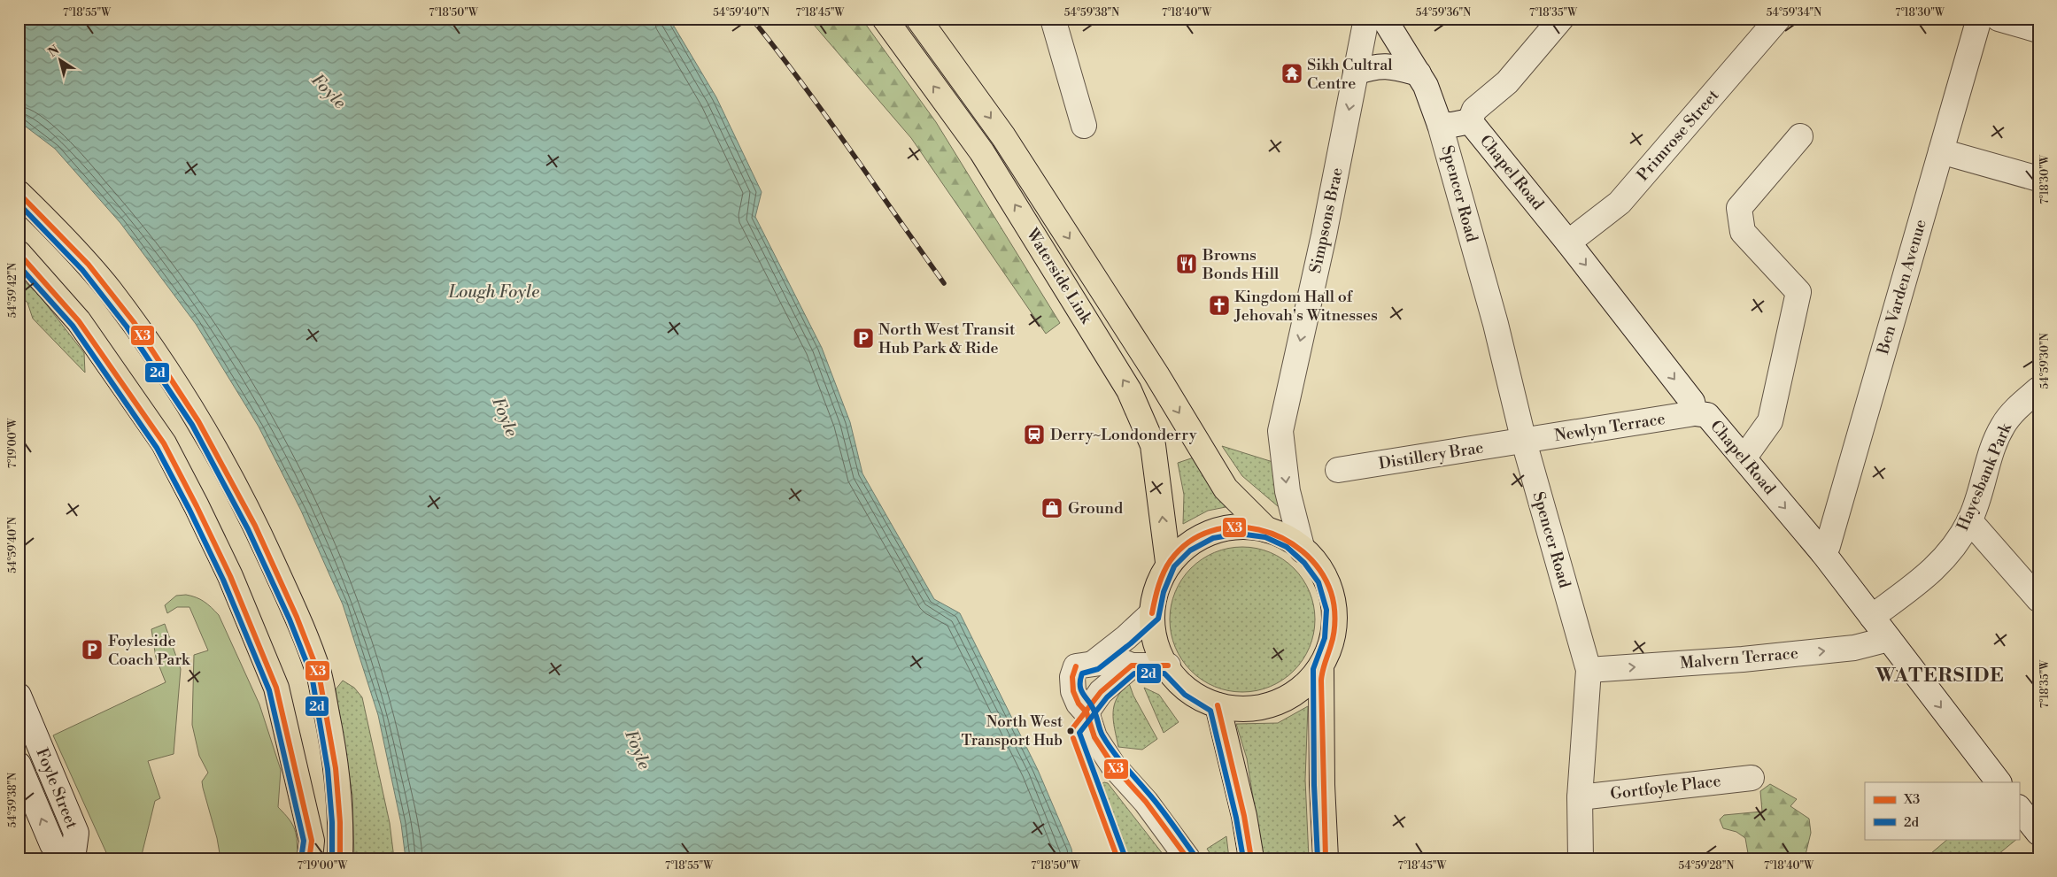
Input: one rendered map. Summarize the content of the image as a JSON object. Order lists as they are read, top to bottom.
{
  "streets": {
    "highway": ["Waterside Link"],
    "street": [
      "Primrose Street",
      "Chapel Road",
      "Spencer Road",
      "Simpsons Brae",
      "Ben Varden Avenue",
      "Newlyn Terrace",
      "Distillery Brae",
      "Hayesbank Park",
      "Malvern Terrace",
      "Gortfoyle Place",
      "Foyle Street"
    ]
  },
  "crossings": [
    ["Primrose Street", "Chapel Road"],
    ["Chapel Road", "Spencer Road"],
    ["Chapel Road", "Ben Varden Avenue"],
    ["Chapel Road", "Newlyn Terrace"],
    ["Chapel Road", "Hayesbank Park"],
    ["Chapel Road", "Malvern Terrace"],
    ["Spencer Road", "Newlyn Terrace"],
    ["Spencer Road", "Distillery Brae"],
    ["Spencer Road", "Malvern Terrace"],
    ["Spencer Road", "Gortfoyle Place"],
    ["Newlyn Terrace", "Distillery Brae"]
  ],
  "one_way": ["Chapel Road", "Simpsons Brae", "Malvern Terrace"],
  "districts": ["WATERSIDE"],
  "water": ["Foyle", "Lough Foyle"],
  "places": {
    "temple": ["Sikh Cultral Centre"],
    "restaurant": ["Browns Bonds Hill"],
    "church": ["Kingdom Hall of Jehovah's Witnesses"],
    "parking": ["North West Transit Hub Park & Ride", "Foyleside Coach Park"],
    "station": ["Derry~Londonderry"],
    "shop": ["Ground"],
    "other": ["North West Transport Hub"]
  },
  "lines": ["transit line X3", "transit line 2d"],
  "legend": ["X3", "2d"],
  "north": "top left",
  "coordinates": [
    "7°18'55\"W",
    "7°18'50\"W",
    "54°59'40\"N",
    "7°18'45\"W",
    "54°59'38\"N",
    "7°18'40\"W",
    "54°59'36\"N",
    "7°18'35\"W",
    "54°59'34\"N",
    "7°18'30\"W",
    "54°59'42\"N",
    "54°59'30\"N",
    "7°19'00\"W",
    "54°59'28\"N"
  ]
}
